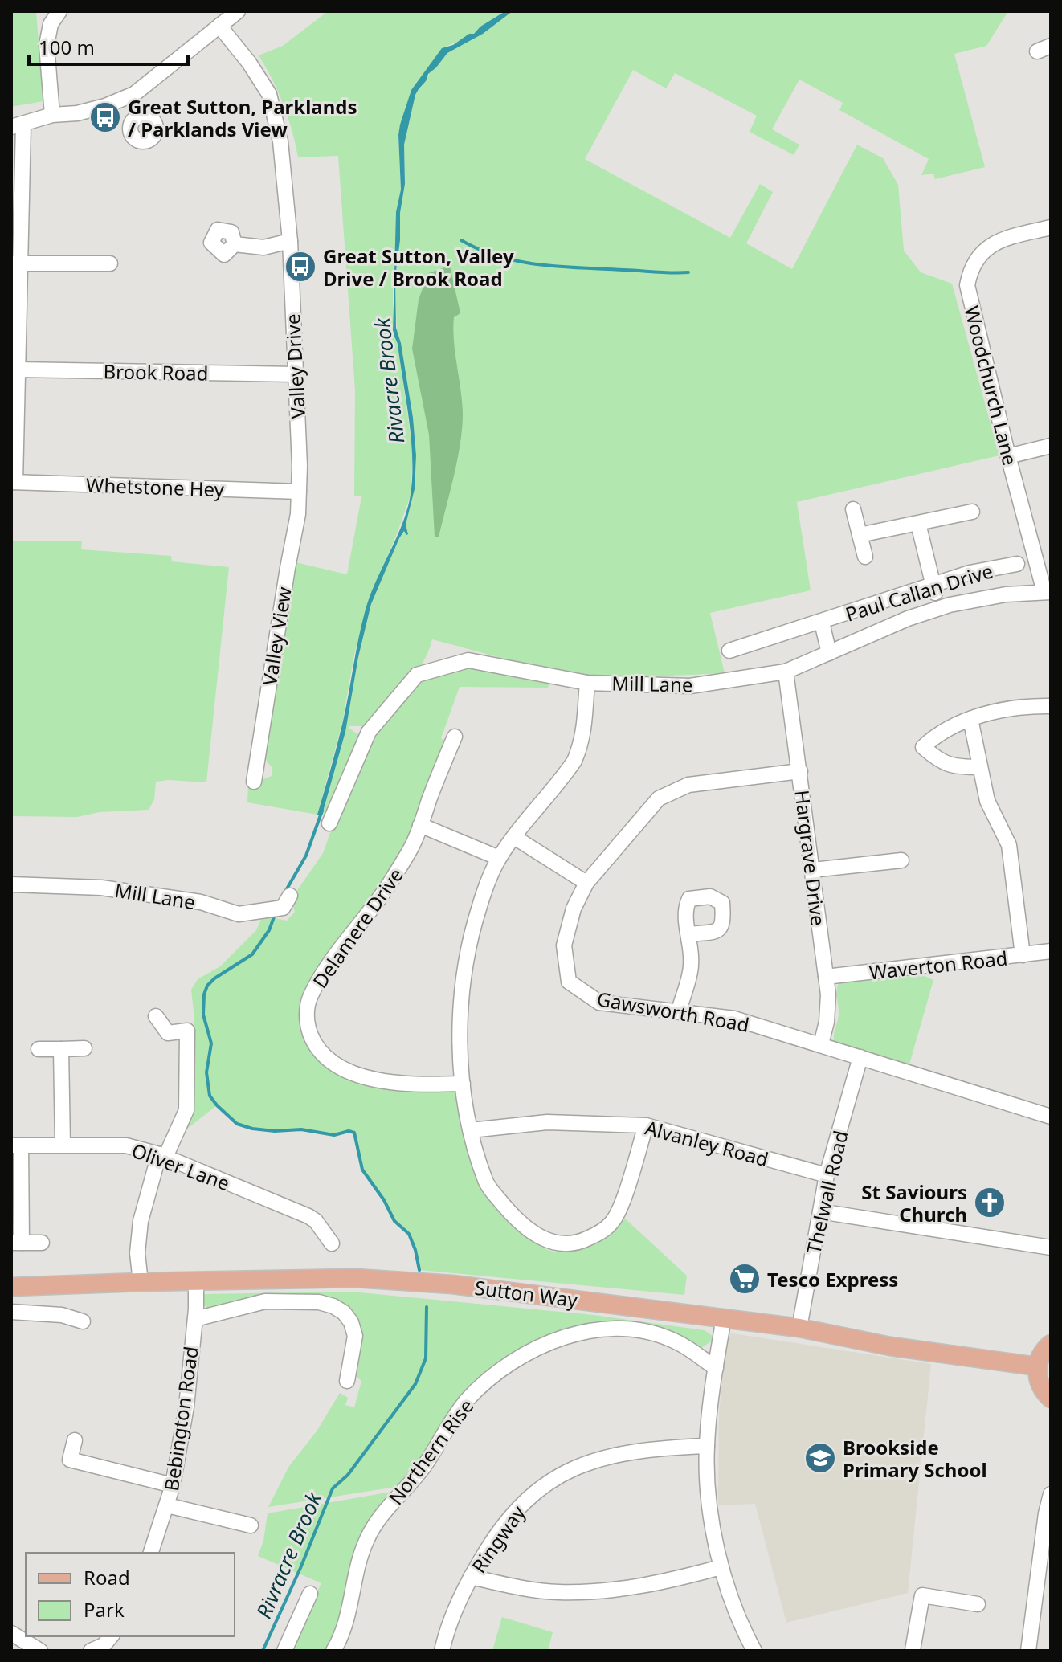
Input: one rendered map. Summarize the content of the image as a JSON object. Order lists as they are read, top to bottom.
{
  "streets": {
    "main road": ["Sutton Way"],
    "street": [
      "Valley Drive",
      "Brook Road",
      "Woodchurch Lane",
      "Whetstone Hey",
      "Paul Callan Drive",
      "Valley View",
      "Mill Lane",
      "Hargrave Drive",
      "Delamere Drive",
      "Waverton Road",
      "Gawsworth Road",
      "Alvanley Road",
      "Oliver Lane",
      "Thelwall Road",
      "Bebington Road",
      "Northern Rise",
      "Ringway"
    ]
  },
  "crossings": [
    ["Valley Drive", "Brook Road"],
    ["Valley Drive", "Whetstone Hey"],
    ["Valley Drive", "Valley View"],
    ["Woodchurch Lane", "Mill Lane"],
    ["Whetstone Hey", "Valley View"],
    ["Paul Callan Drive", "Mill Lane"],
    ["Mill Lane", "Hargrave Drive"],
    ["Hargrave Drive", "Waverton Road"],
    ["Hargrave Drive", "Gawsworth Road"],
    ["Gawsworth Road", "Thelwall Road"],
    ["Alvanley Road", "Thelwall Road"],
    ["Thelwall Road", "Sutton Way"],
    ["Sutton Way", "Bebington Road"]
  ],
  "water": ["Rivacre Brook", "Rivracre Brook"],
  "places": {
    "bus stop": ["Great Sutton, Parklands / Parklands View", "Great Sutton, Valley Drive / Brook Road"],
    "church": ["St Saviours Church"],
    "supermarket": ["Tesco Express"],
    "school or university": ["Brookside Primary School"]
  },
  "legend": ["Road", "Park"],
  "scale_bar": "100 m"
}
